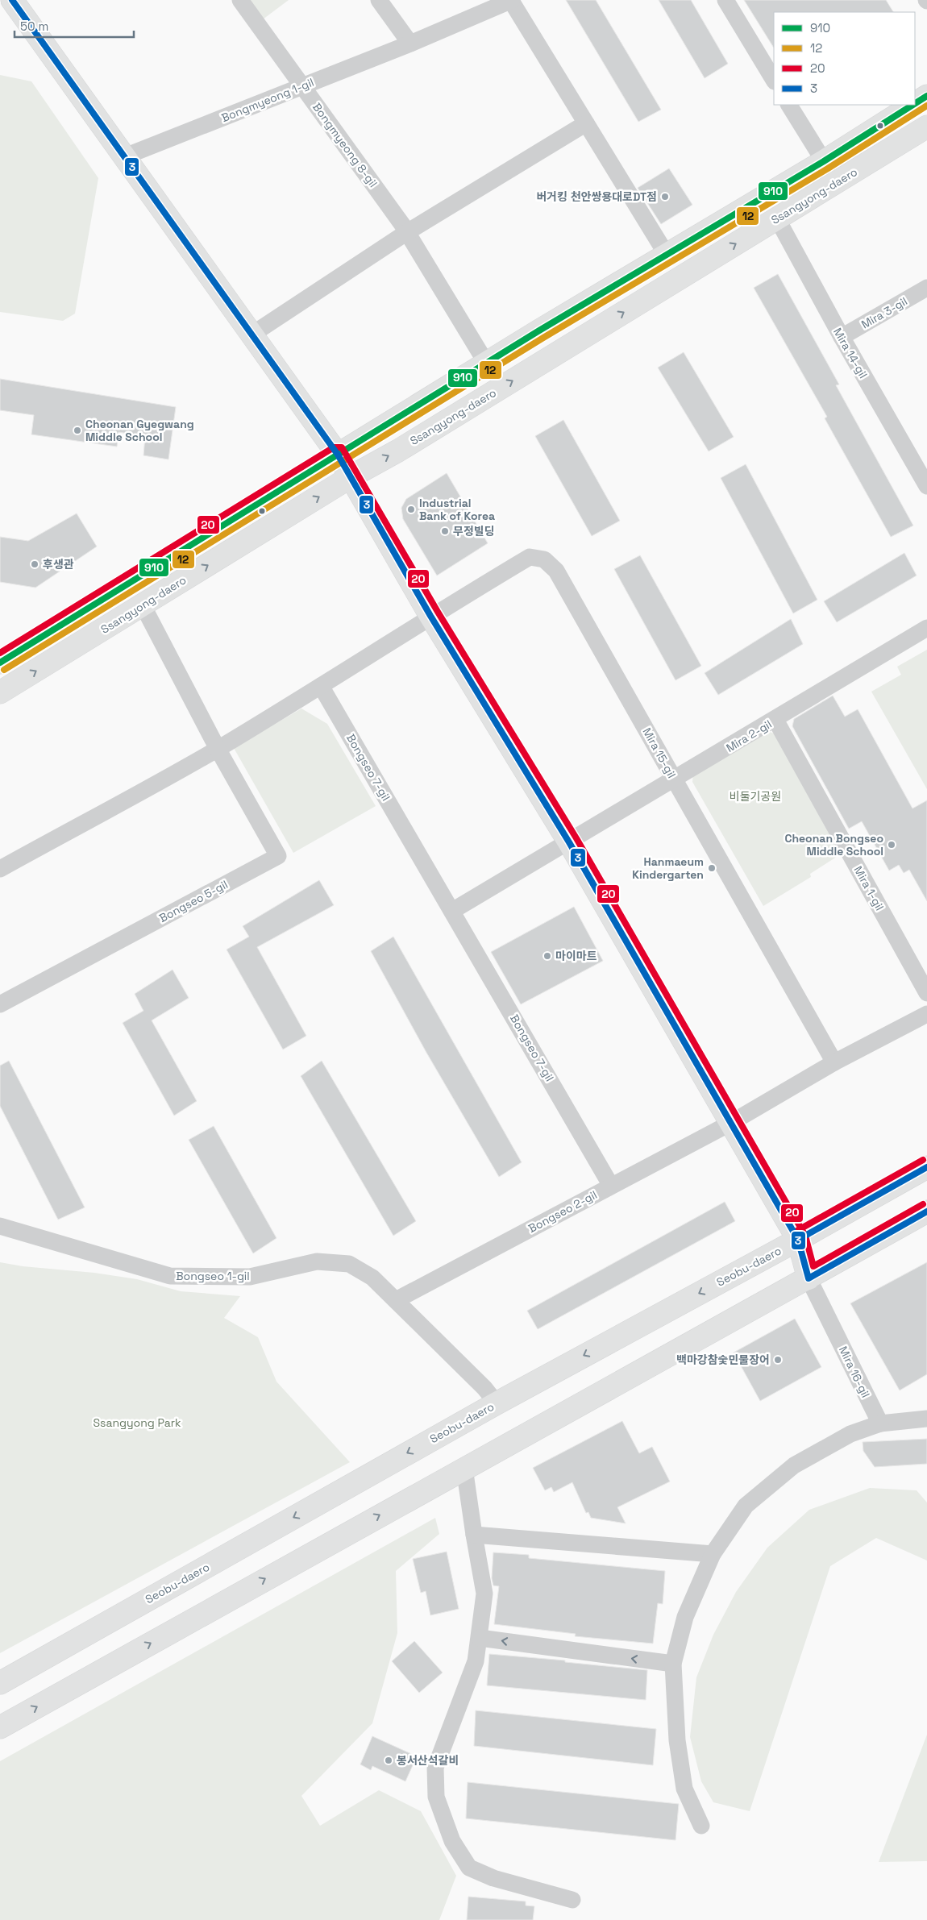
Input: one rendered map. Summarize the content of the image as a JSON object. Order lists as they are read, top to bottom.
{
  "streets": {
    "main road": ["Ssangyong-daero", "Seobu-daero"],
    "street": [
      "Bongmyeong 1-gil",
      "Bongmyeong 8-gil",
      "Mira 3-gil",
      "Mira 14-gil",
      "Mira 2-gil",
      "Mira 15-gil",
      "Bongseo 7-gil",
      "Mira 1-gil",
      "Bongseo 5-gil",
      "Bongseo 2-gil",
      "Bongseo 1-gil",
      "Mira 16-gil"
    ]
  },
  "crossings": [
    ["Bongmyeong 1-gil", "Bongmyeong 8-gil"],
    ["Ssangyong-daero", "Mira 14-gil"],
    ["Ssangyong-daero", "Bongseo 5-gil"],
    ["Mira 3-gil", "Mira 14-gil"],
    ["Mira 2-gil", "Mira 15-gil"],
    ["Mira 2-gil", "Mira 1-gil"],
    ["Bongseo 7-gil", "Bongseo 2-gil"],
    ["Bongseo 2-gil", "Bongseo 1-gil"],
    ["Seobu-daero", "Bongseo 1-gil"]
  ],
  "parks": ["비둘기공원", "Ssangyong Park"],
  "places": [
    "버거킹 천안쌍용대로DT점",
    "Cheonan Gyegwang Middle School",
    "Industrial Bank of Korea",
    "무정빌딩",
    "후생관",
    "Cheonan Bongseo Middle School",
    "Hanmaeum Kindergarten",
    "마이마트",
    "백마강참숯민물장어",
    "봉서산석갈비"
  ],
  "lines": [
    "transit line 3",
    "transit line 910",
    "transit line 12",
    "transit line 20"
  ],
  "legend": [
    "910",
    "12",
    "20",
    "3"
  ],
  "scale_bar": "50 m"
}
